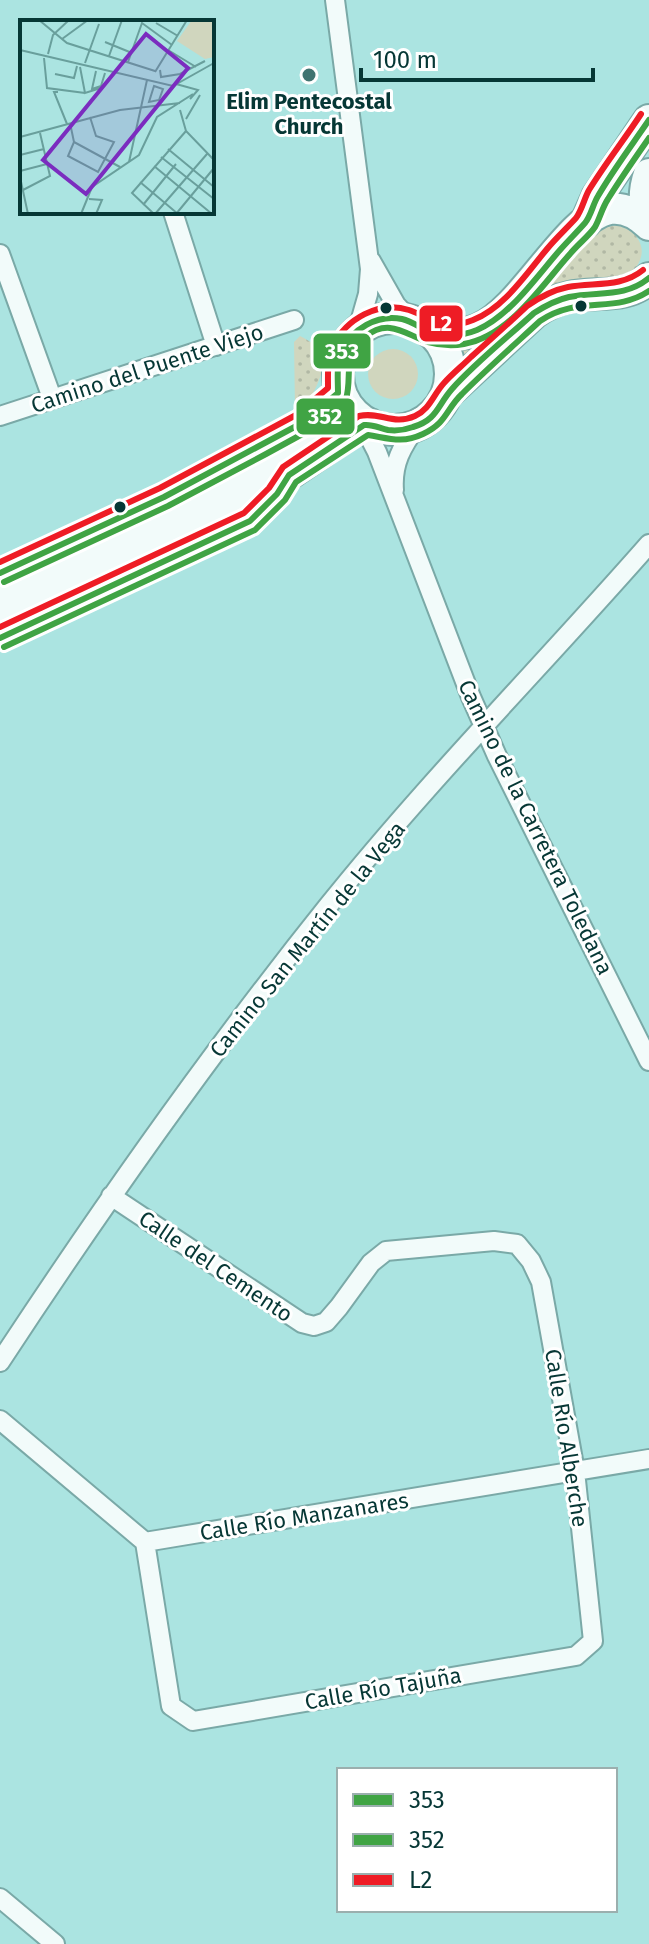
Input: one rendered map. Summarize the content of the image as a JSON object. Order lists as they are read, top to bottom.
{
  "streets": {
    "street": [
      "Camino del Puente Viejo",
      "Camino de la Carretera Toledana",
      "Camino San Martín de la Vega",
      "Calle del Cemento",
      "Calle Río Alberche",
      "Calle Río Manzanares",
      "Calle Río Tajuña"
    ]
  },
  "crossings": [
    ["Camino de la Carretera Toledana", "Camino San Martín de la Vega"],
    ["Camino San Martín de la Vega", "Calle del Cemento"],
    ["Calle del Cemento", "Calle Río Alberche"],
    ["Calle Río Alberche", "Calle Río Manzanares"],
    ["Calle Río Alberche", "Calle Río Tajuña"],
    ["Calle Río Manzanares", "Calle Río Tajuña"]
  ],
  "places": ["Elim Pentecostal Church"],
  "lines": ["transit line L2", "transit line 353", "transit line 352"],
  "legend": ["353", "352", "L2"],
  "scale_bar": "100 m"
}
